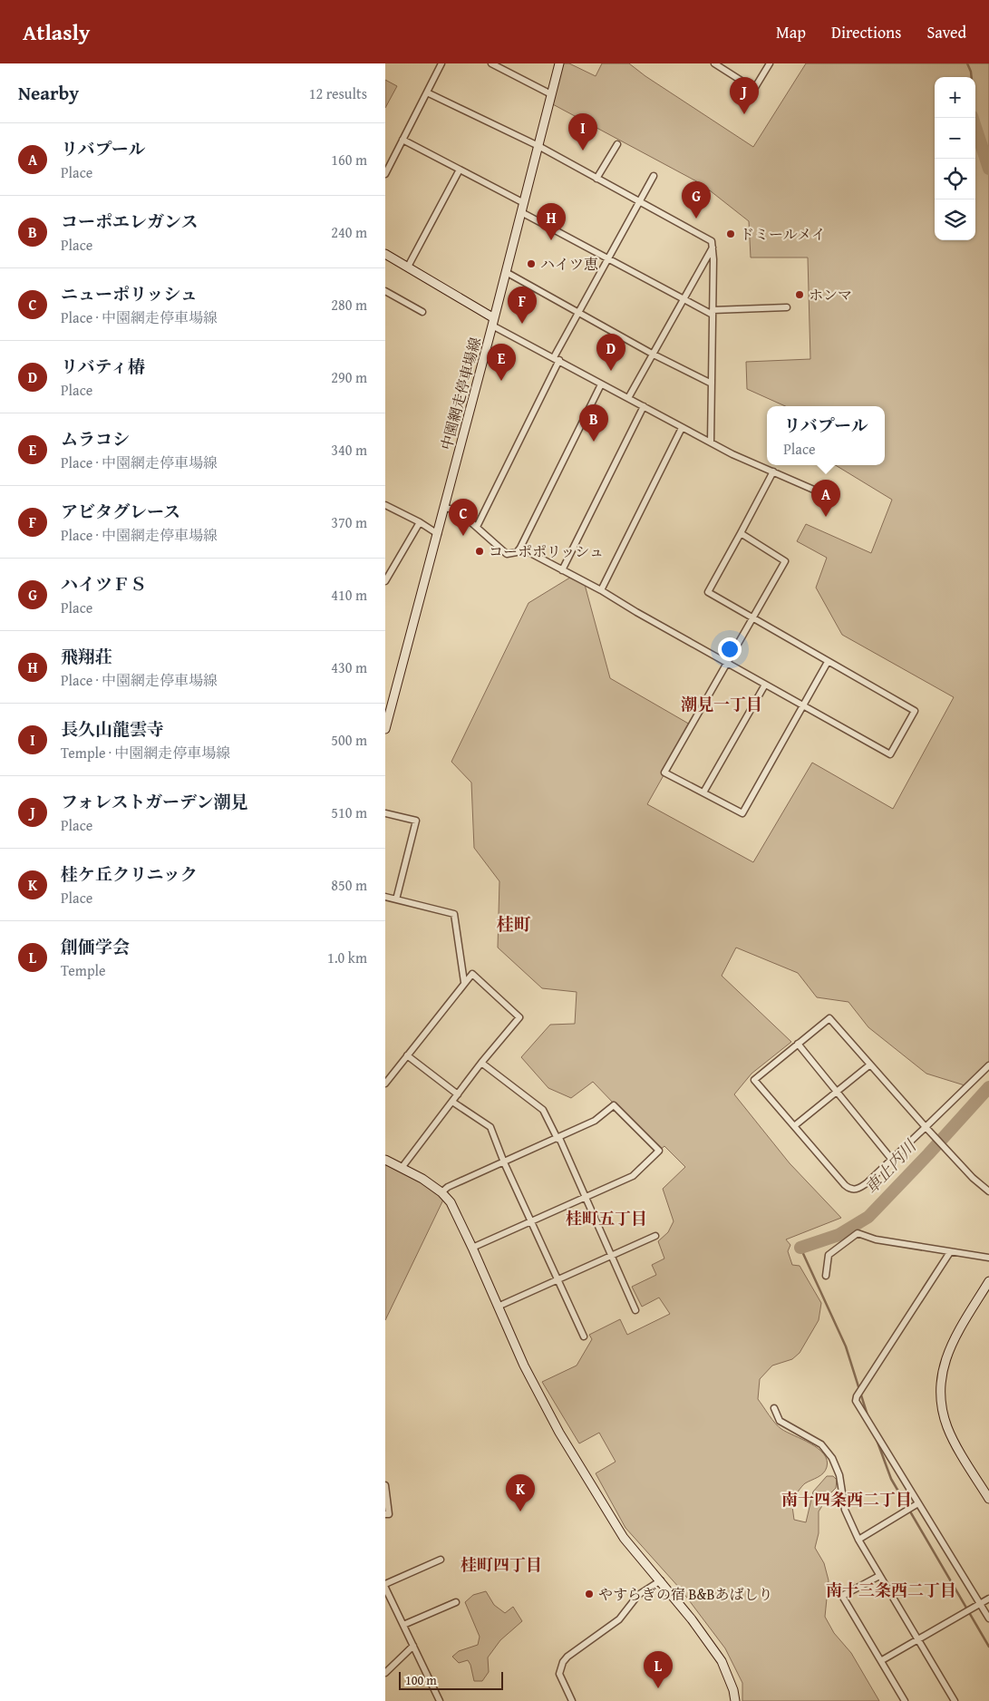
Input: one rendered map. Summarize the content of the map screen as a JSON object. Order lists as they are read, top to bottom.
{
  "streets": {
    "street": ["中園網走停車場線"]
  },
  "districts": [
    "潮見一丁目",
    "桂町",
    "桂町五丁目",
    "南十四条西二丁目",
    "桂町四丁目",
    "南十三条西二丁目"
  ],
  "water": ["車止内川"],
  "places": [
    "ドミールメイ",
    "ハイツ恵",
    "ホンマ",
    "コーポポリッシュ",
    "やすらぎの宿 B&Bあばしり"
  ],
  "scale_bar": "100 m",
  "page": {
    "header": "Atlasly",
    "nav": ["Map", "Directions", "Saved"],
    "heading": ["Nearby", "12 results"],
    "map_buttons": ["+", "−"],
    "pins": [
      "J",
      "I",
      "G",
      "H",
      "F",
      "D",
      "E",
      "B",
      "A",
      "C",
      "K",
      "L"
    ],
    "list": [
      {
        "mark": "A",
        "name": "リバプール",
        "note": "Place",
        "value": "160 m"
      },
      {
        "mark": "B",
        "name": "コーポエレガンス",
        "note": "Place",
        "value": "240 m"
      },
      {
        "mark": "C",
        "name": "ニューポリッシュ",
        "note": "Place · 中園網走停車場線",
        "value": "280 m"
      },
      {
        "mark": "D",
        "name": "リバティ椿",
        "note": "Place",
        "value": "290 m"
      },
      {
        "mark": "E",
        "name": "ムラコシ",
        "note": "Place · 中園網走停車場線",
        "value": "340 m"
      },
      {
        "mark": "F",
        "name": "アビタグレース",
        "note": "Place · 中園網走停車場線",
        "value": "370 m"
      },
      {
        "mark": "G",
        "name": "ハイツＦＳ",
        "note": "Place",
        "value": "410 m"
      },
      {
        "mark": "H",
        "name": "飛翔荘",
        "note": "Place · 中園網走停車場線",
        "value": "430 m"
      },
      {
        "mark": "I",
        "name": "長久山龍雲寺",
        "note": "Temple · 中園網走停車場線",
        "value": "500 m"
      },
      {
        "mark": "J",
        "name": "フォレストガーデン潮見",
        "note": "Place",
        "value": "510 m"
      },
      {
        "mark": "K",
        "name": "桂ケ丘クリニック",
        "note": "Place",
        "value": "850 m"
      },
      {
        "mark": "L",
        "name": "創価学会",
        "note": "Temple",
        "value": "1.0 km"
      }
    ],
    "popup": ["リバプール", "Place"],
    "scale": "100 m"
  }
}
